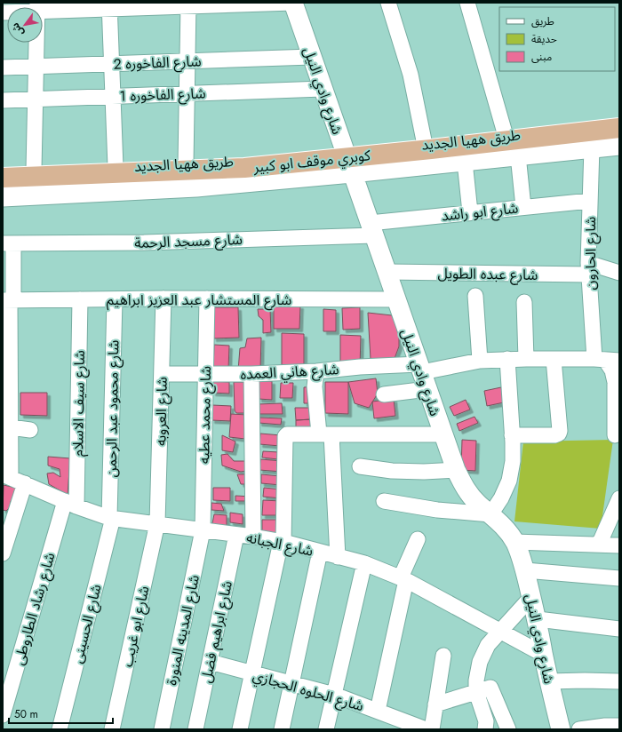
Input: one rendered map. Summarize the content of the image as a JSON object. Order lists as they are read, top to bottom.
{
  "streets": {
    "main road": ["كوبري موقف ابو كبير"],
    "street": [
      "شارع الفاخوره 2",
      "شارع وادي النيل",
      "شارع الفاخوره 1",
      "طريق ههيا الجديد",
      "شارع ابو راشد",
      "شارع مسجد الرحمة",
      "شارع الحارون",
      "شارع عبده الطويل",
      "شارع المستشار عبد العزيز ابراهيم",
      "شارع هاني العمده",
      "شارع سيف الاسلام",
      "شارع محمود عبد الرحمن",
      "شارع العروبه",
      "شارع محمد عطيه",
      "شارع الجبانه",
      "شارع رشاد الطاروطى",
      "شارع الحسينى",
      "شارع ابو غريب",
      "شارع المدينه المنورة",
      "شارع ابراهيم فضل",
      "شارع الحلوه الحجازي"
    ]
  },
  "crossings": [
    ["شارع الفاخوره 2", "شارع وادي النيل"],
    ["شارع وادي النيل", "شارع الفاخوره 1"],
    ["شارع وادي النيل", "طريق ههيا الجديد"],
    ["شارع وادي النيل", "شارع ابو راشد"],
    ["شارع وادي النيل", "شارع مسجد الرحمة"],
    ["شارع وادي النيل", "شارع عبده الطويل"],
    ["شارع وادي النيل", "شارع المستشار عبد العزيز ابراهيم"],
    ["شارع وادي النيل", "شارع هاني العمده"],
    ["شارع وادي النيل", "شارع الجبانه"],
    ["طريق ههيا الجديد", "شارع الحارون"],
    ["شارع ابو راشد", "شارع مسجد الرحمة"],
    ["شارع ابو راشد", "شارع الحارون"],
    ["شارع الحارون", "شارع عبده الطويل"],
    ["شارع المستشار عبد العزيز ابراهيم", "شارع سيف الاسلام"],
    ["شارع المستشار عبد العزيز ابراهيم", "شارع محمود عبد الرحمن"],
    ["شارع المستشار عبد العزيز ابراهيم", "شارع العروبه"],
    ["شارع المستشار عبد العزيز ابراهيم", "شارع محمد عطيه"],
    ["شارع هاني العمده", "شارع العروبه"],
    ["شارع هاني العمده", "شارع محمد عطيه"],
    ["شارع سيف الاسلام", "شارع الجبانه"],
    ["شارع سيف الاسلام", "شارع رشاد الطاروطى"],
    ["شارع محمود عبد الرحمن", "شارع الجبانه"],
    ["شارع محمود عبد الرحمن", "شارع الحسينى"],
    ["شارع العروبه", "شارع الجبانه"],
    ["شارع العروبه", "شارع ابو غريب"],
    ["شارع محمد عطيه", "شارع الجبانه"],
    ["شارع محمد عطيه", "شارع المدينه المنورة"],
    ["شارع الجبانه", "شارع رشاد الطاروطى"],
    ["شارع الجبانه", "شارع الحسينى"],
    ["شارع الجبانه", "شارع ابو غريب"],
    ["شارع الجبانه", "شارع المدينه المنورة"],
    ["شارع الجبانه", "شارع ابراهيم فضل"],
    ["شارع ابراهيم فضل", "شارع الحلوه الحجازي"]
  ],
  "legend": ["طريق", "حديقة", "مبنى"],
  "scale_bar": "50 m",
  "north": "bottom left"
}
